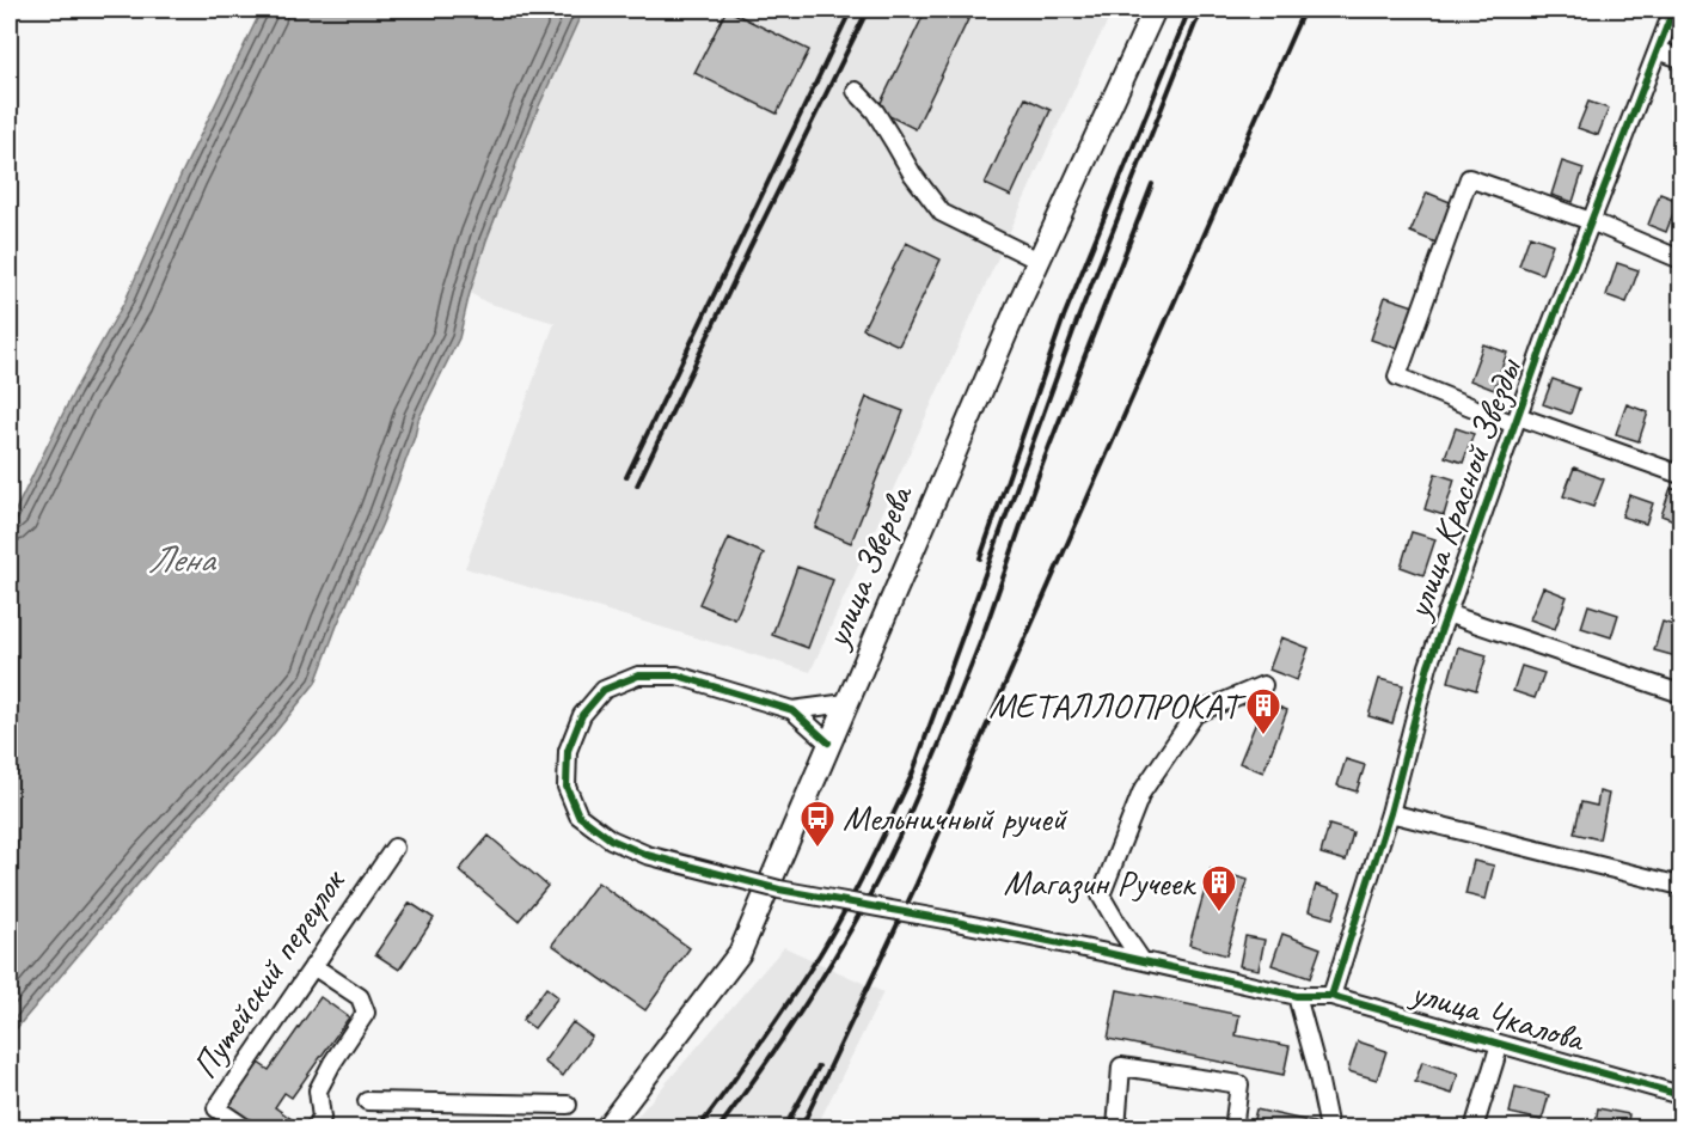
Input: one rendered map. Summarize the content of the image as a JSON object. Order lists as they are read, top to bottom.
{
  "streets": {
    "main road": ["улица Зверева"],
    "street": ["улица Красной Звезды", "Путейский переулок", "улица Чкалова"]
  },
  "crossings": [
    ["улица Красной Звезды", "улица Чкалова"]
  ],
  "water": ["Лена"],
  "places": {
    "building": ["МЕТАЛЛОПРОКАТ", "Магазин Ручеек"],
    "bus stop": ["Мельничный ручей"]
  }
}
